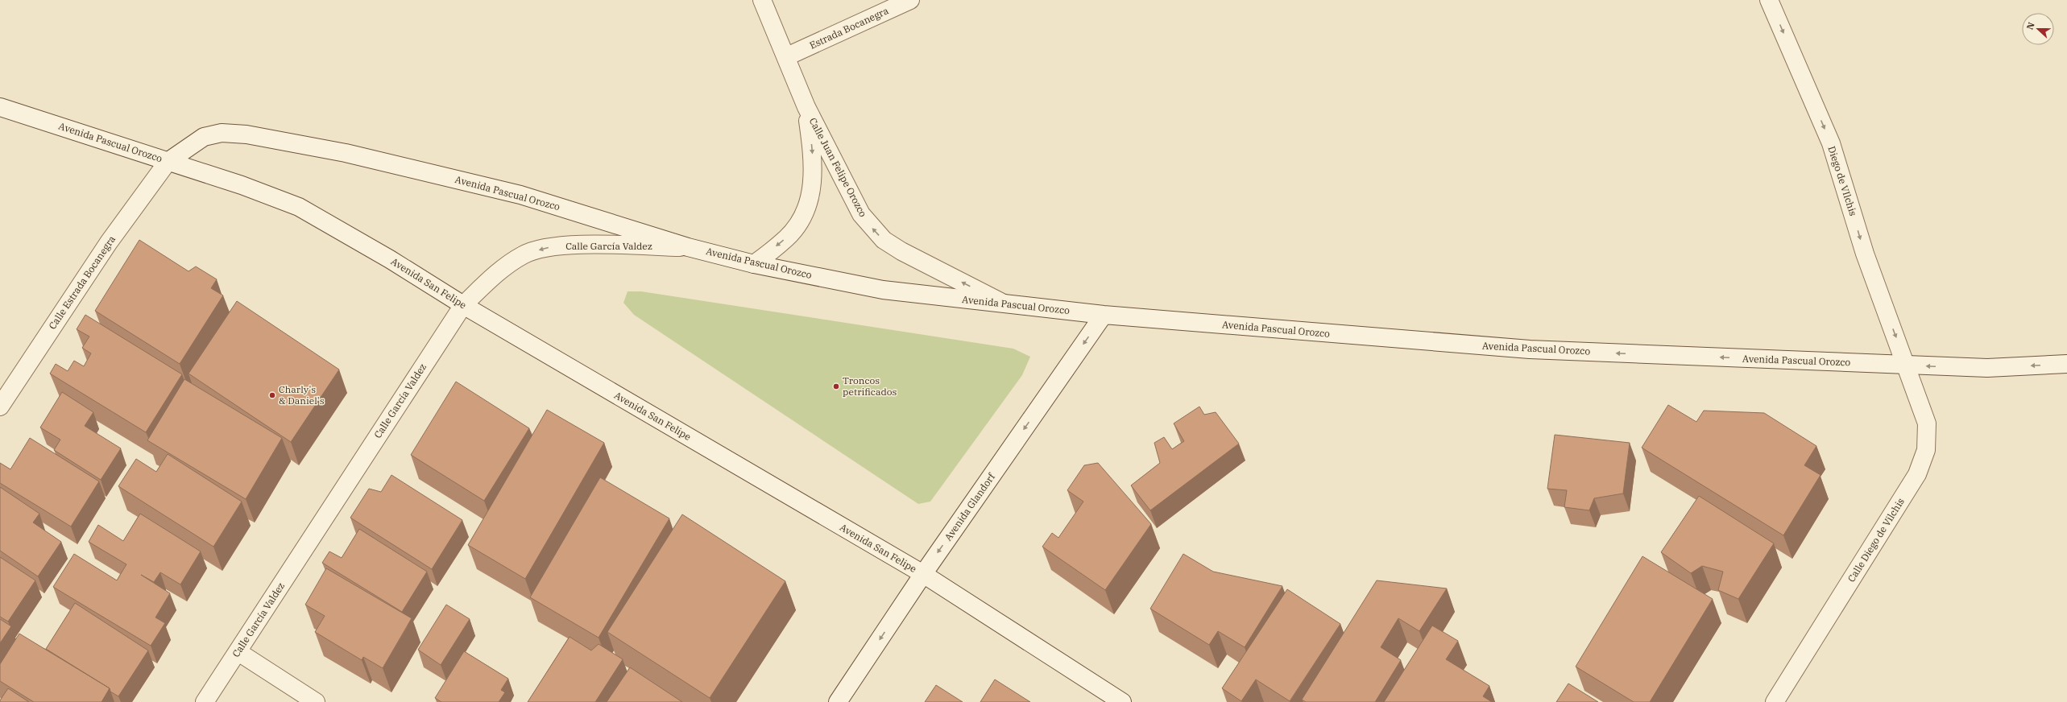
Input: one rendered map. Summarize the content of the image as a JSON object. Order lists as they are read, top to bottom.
{
  "streets": {
    "main road": [
      "Estrada Bocanegra",
      "Avenida Pascual Orozco",
      "Calle Juan Felipe Orozco",
      "Diego de VIlchis",
      "Calle García Valdez",
      "Calle Estrada Bocanegra",
      "Avenida San Felipe",
      "Avenida Glandorf",
      "Calle Diego de Vilchis"
    ]
  },
  "crossings": [
    ["Estrada Bocanegra", "Calle Juan Felipe Orozco"],
    ["Avenida Pascual Orozco", "Calle Juan Felipe Orozco"],
    ["Avenida Pascual Orozco", "Diego de VIlchis"],
    ["Avenida Pascual Orozco", "Calle García Valdez"],
    ["Avenida Pascual Orozco", "Calle Estrada Bocanegra"],
    ["Avenida Pascual Orozco", "Avenida San Felipe"],
    ["Avenida Pascual Orozco", "Avenida Glandorf"],
    ["Avenida Pascual Orozco", "Calle Diego de Vilchis"],
    ["Diego de VIlchis", "Calle Diego de Vilchis"],
    ["Calle García Valdez", "Avenida San Felipe"],
    ["Calle Estrada Bocanegra", "Avenida San Felipe"],
    ["Avenida San Felipe", "Avenida Glandorf"]
  ],
  "one_way": [
    "Avenida Pascual Orozco",
    "Calle Juan Felipe Orozco",
    "Diego de VIlchis",
    "Avenida Glandorf"
  ],
  "places": ["Troncos petrificados", "Charly's & Daniel's"],
  "north": "left"
}
